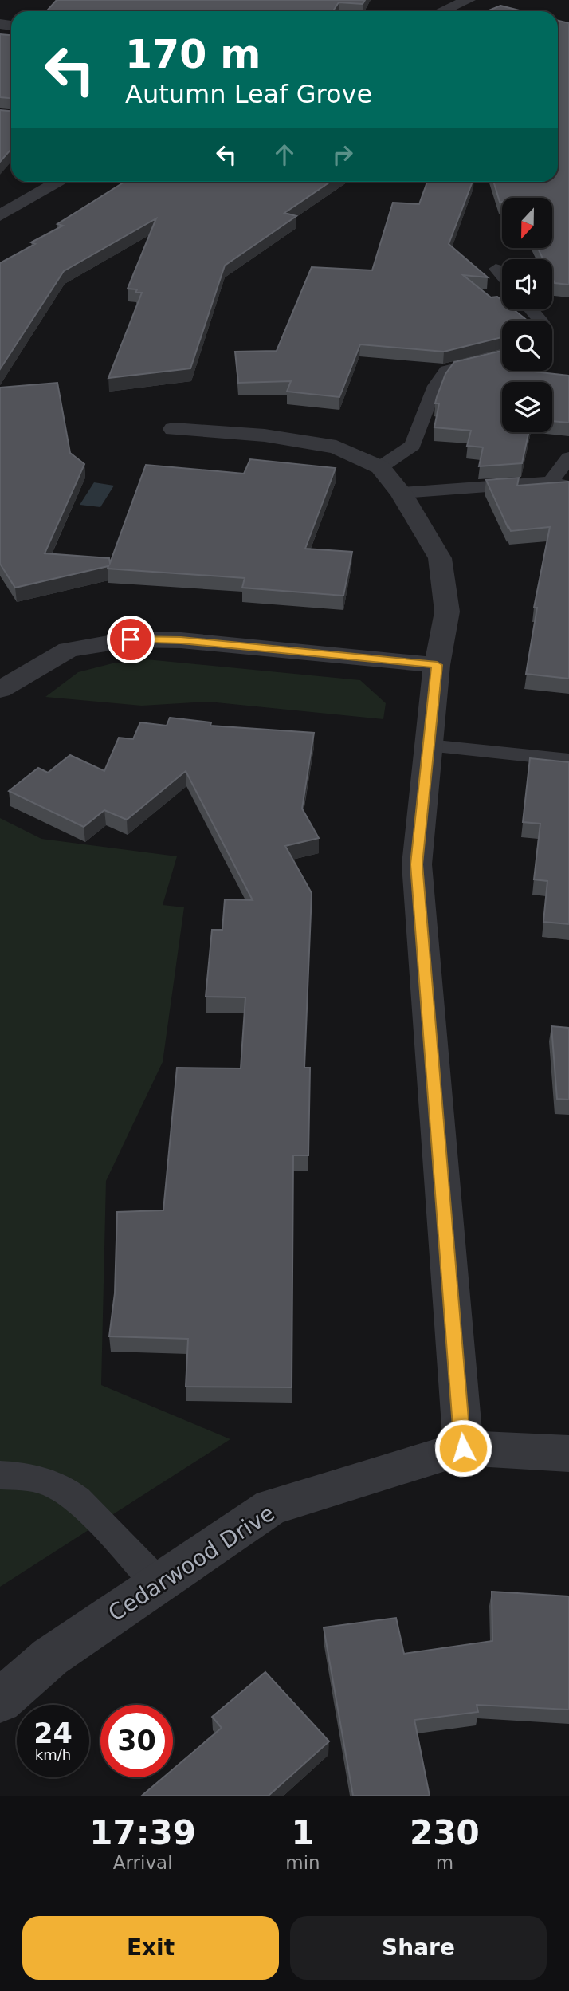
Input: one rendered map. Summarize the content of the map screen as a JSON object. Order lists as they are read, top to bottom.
{
  "streets": {
    "street": ["Cedarwood Drive"]
  },
  "north": "bottom",
  "page": {
    "turn": ["170 m", "Autumn Leaf Grove"],
    "speed": "24 km/h",
    "limit": "30",
    "eta": [
      "17:39",
      "Arrival",
      "1",
      "min",
      "230",
      "m"
    ],
    "buttons": ["Exit", "Share"]
  }
}
